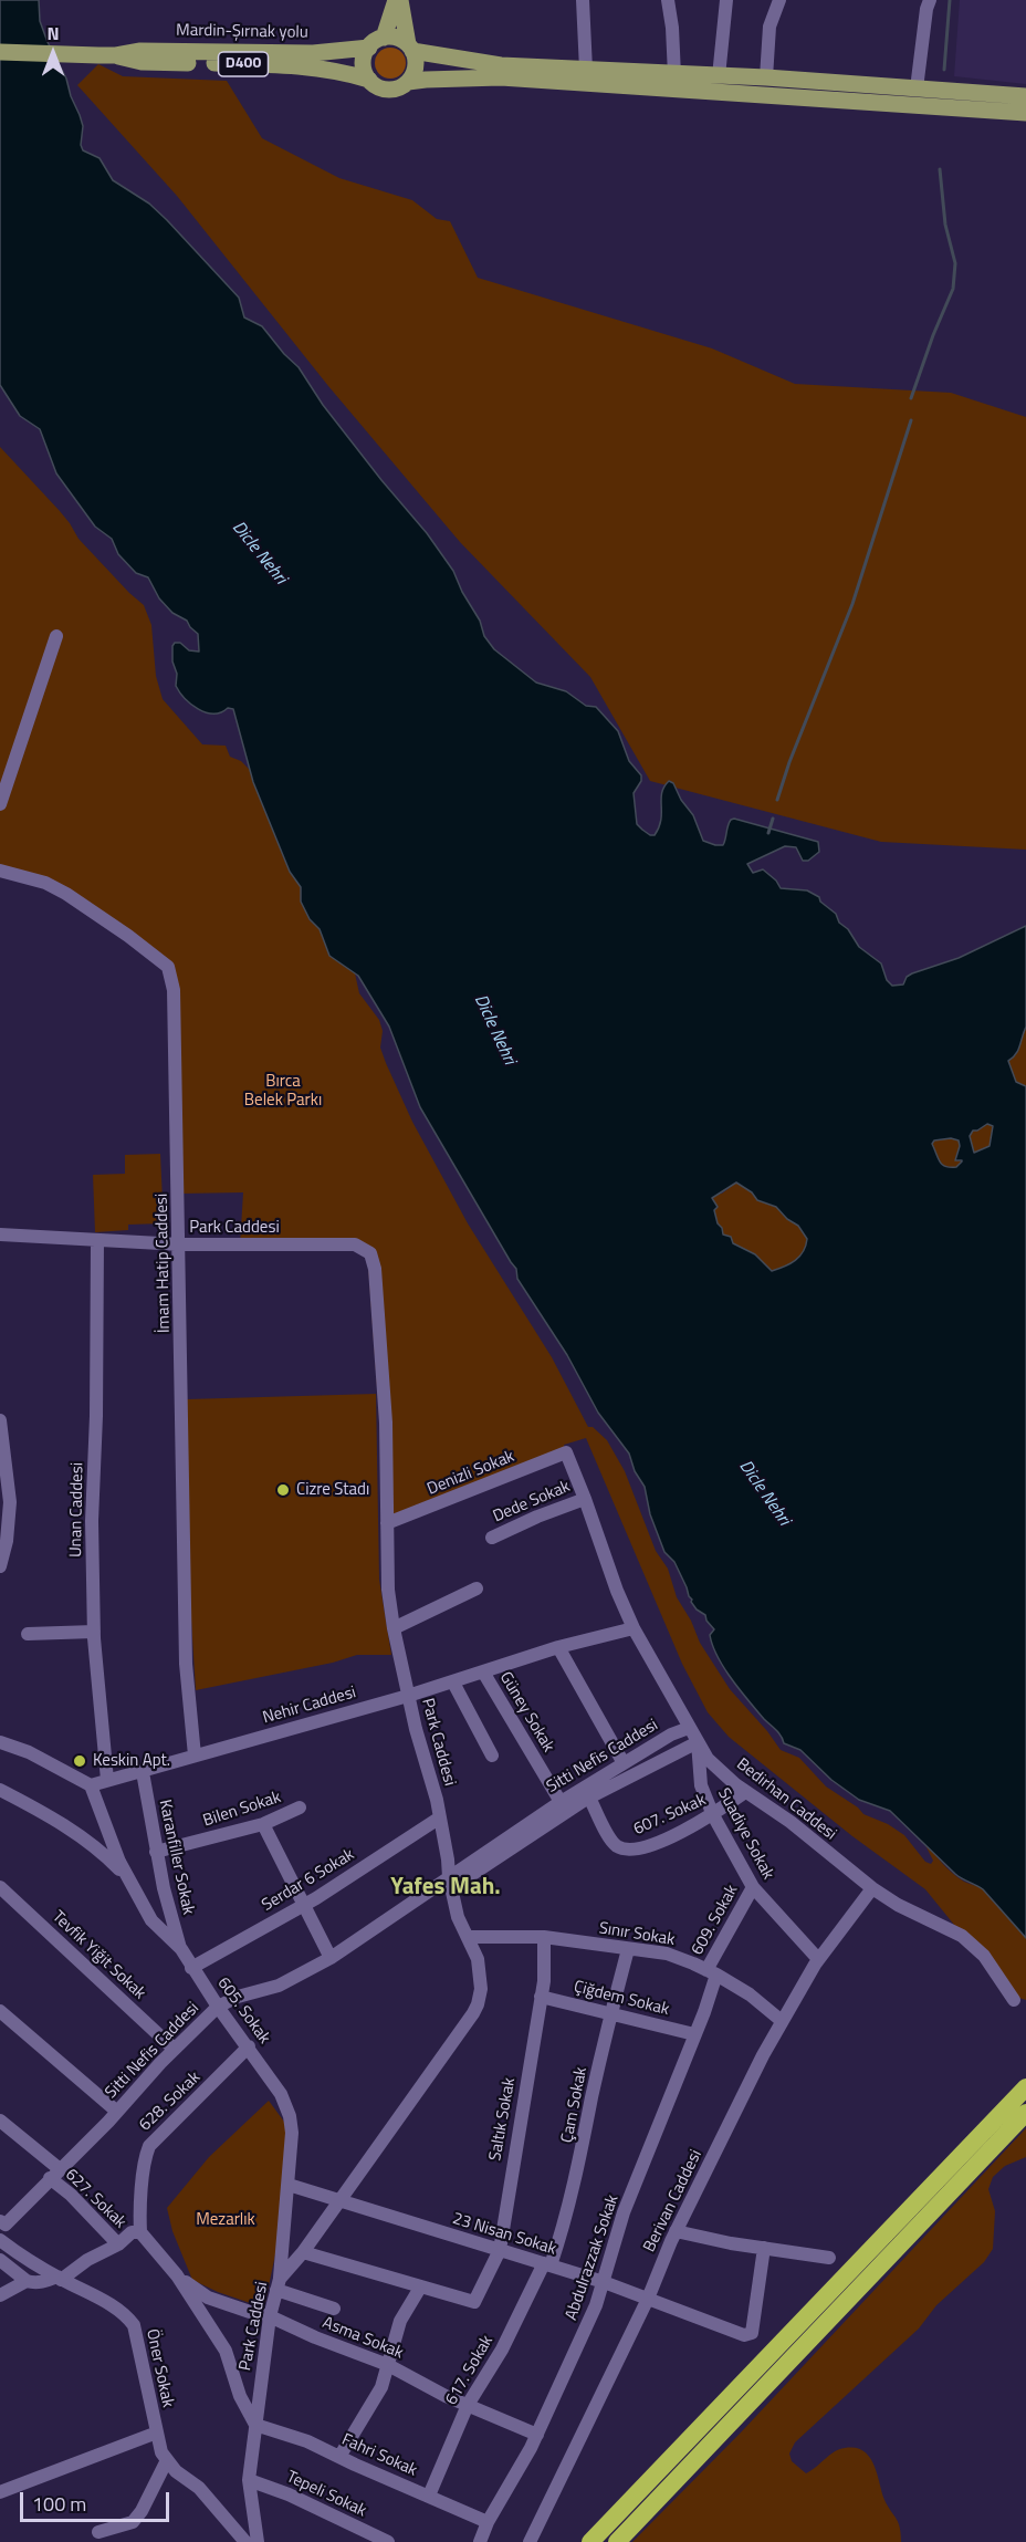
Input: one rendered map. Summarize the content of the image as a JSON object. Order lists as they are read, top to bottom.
{
  "streets": {
    "main road": ["Mardin-Şırnak yolu", "D400"],
    "street": [
      "Park Caddesi",
      "İmam Hatip Caddesi",
      "Denizli Sokak",
      "Dede Sokak",
      "Unan Caddesi",
      "Nehir Caddesi",
      "Güney Sokak",
      "Sitti Nefis Caddesi",
      "Bedirhan Caddesi",
      "Bilen Sokak",
      "607. Sokak",
      "Suadiye Sokak",
      "Karanfiller Sokak",
      "Serdar 6 Sokak",
      "609. Sokak",
      "Sınır Sokak",
      "Tevfik Yiğit Sokak",
      "Çiğdem Sokak",
      "605. Sokak",
      "628. Sokak",
      "Çam Sokak",
      "Saltık Sokak",
      "627. Sokak",
      "Berivan Caddesi",
      "23 Nisan Sokak",
      "Abdulrazzak Sokak",
      "Asma Sokak",
      "Öner Sokak",
      "617. Sokak",
      "Fahri Sokak",
      "Tepeli Sokak"
    ]
  },
  "crossings": [
    ["Park Caddesi", "İmam Hatip Caddesi"],
    ["Park Caddesi", "Denizli Sokak"],
    ["Park Caddesi", "Unan Caddesi"],
    ["Park Caddesi", "Nehir Caddesi"],
    ["Park Caddesi", "Sitti Nefis Caddesi"],
    ["Park Caddesi", "Serdar 6 Sokak"],
    ["Park Caddesi", "Sınır Sokak"],
    ["Park Caddesi", "605. Sokak"],
    ["Park Caddesi", "23 Nisan Sokak"],
    ["Park Caddesi", "Asma Sokak"],
    ["Park Caddesi", "Fahri Sokak"],
    ["Park Caddesi", "Tepeli Sokak"],
    ["İmam Hatip Caddesi", "Nehir Caddesi"],
    ["Denizli Sokak", "Bedirhan Caddesi"],
    ["Dede Sokak", "Bedirhan Caddesi"],
    ["Unan Caddesi", "Nehir Caddesi"],
    ["Nehir Caddesi", "Güney Sokak"],
    ["Nehir Caddesi", "Bedirhan Caddesi"],
    ["Nehir Caddesi", "Karanfiller Sokak"],
    ["Nehir Caddesi", "605. Sokak"],
    ["Güney Sokak", "Sitti Nefis Caddesi"],
    ["Sitti Nefis Caddesi", "Bedirhan Caddesi"],
    ["Sitti Nefis Caddesi", "Tevfik Yiğit Sokak"],
    ["Sitti Nefis Caddesi", "605. Sokak"],
    ["Sitti Nefis Caddesi", "627. Sokak"],
    ["Bedirhan Caddesi", "607. Sokak"],
    ["Bedirhan Caddesi", "Suadiye Sokak"],
    ["Bedirhan Caddesi", "Berivan Caddesi"],
    ["Bilen Sokak", "Karanfiller Sokak"],
    ["607. Sokak", "Suadiye Sokak"],
    ["Suadiye Sokak", "609. Sokak"],
    ["Suadiye Sokak", "Berivan Caddesi"],
    ["Karanfiller Sokak", "605. Sokak"],
    ["Serdar 6 Sokak", "605. Sokak"],
    ["609. Sokak", "Sınır Sokak"],
    ["609. Sokak", "Abdulrazzak Sokak"],
    ["Sınır Sokak", "Çam Sokak"],
    ["Sınır Sokak", "Saltık Sokak"],
    ["Sınır Sokak", "Berivan Caddesi"],
    ["Sınır Sokak", "Abdulrazzak Sokak"],
    ["Çiğdem Sokak", "Çam Sokak"],
    ["Çiğdem Sokak", "Saltık Sokak"],
    ["Çiğdem Sokak", "Abdulrazzak Sokak"],
    ["605. Sokak", "628. Sokak"],
    ["605. Sokak", "23 Nisan Sokak"],
    ["Çam Sokak", "23 Nisan Sokak"],
    ["Çam Sokak", "617. Sokak"],
    ["Saltık Sokak", "23 Nisan Sokak"],
    ["Berivan Caddesi", "23 Nisan Sokak"],
    ["23 Nisan Sokak", "Abdulrazzak Sokak"],
    ["23 Nisan Sokak", "617. Sokak"],
    ["Abdulrazzak Sokak", "Asma Sokak"],
    ["Abdulrazzak Sokak", "Fahri Sokak"],
    ["Asma Sokak", "617. Sokak"],
    ["617. Sokak", "Fahri Sokak"]
  ],
  "districts": ["Yafes Mah."],
  "water": ["Dicle Nehri"],
  "parks": ["Bırca Belek Parkı", "Mezarlık"],
  "places": ["Cizre Stadı", "Keskin Apt."],
  "scale_bar": "100 m",
  "north": "top"
}
